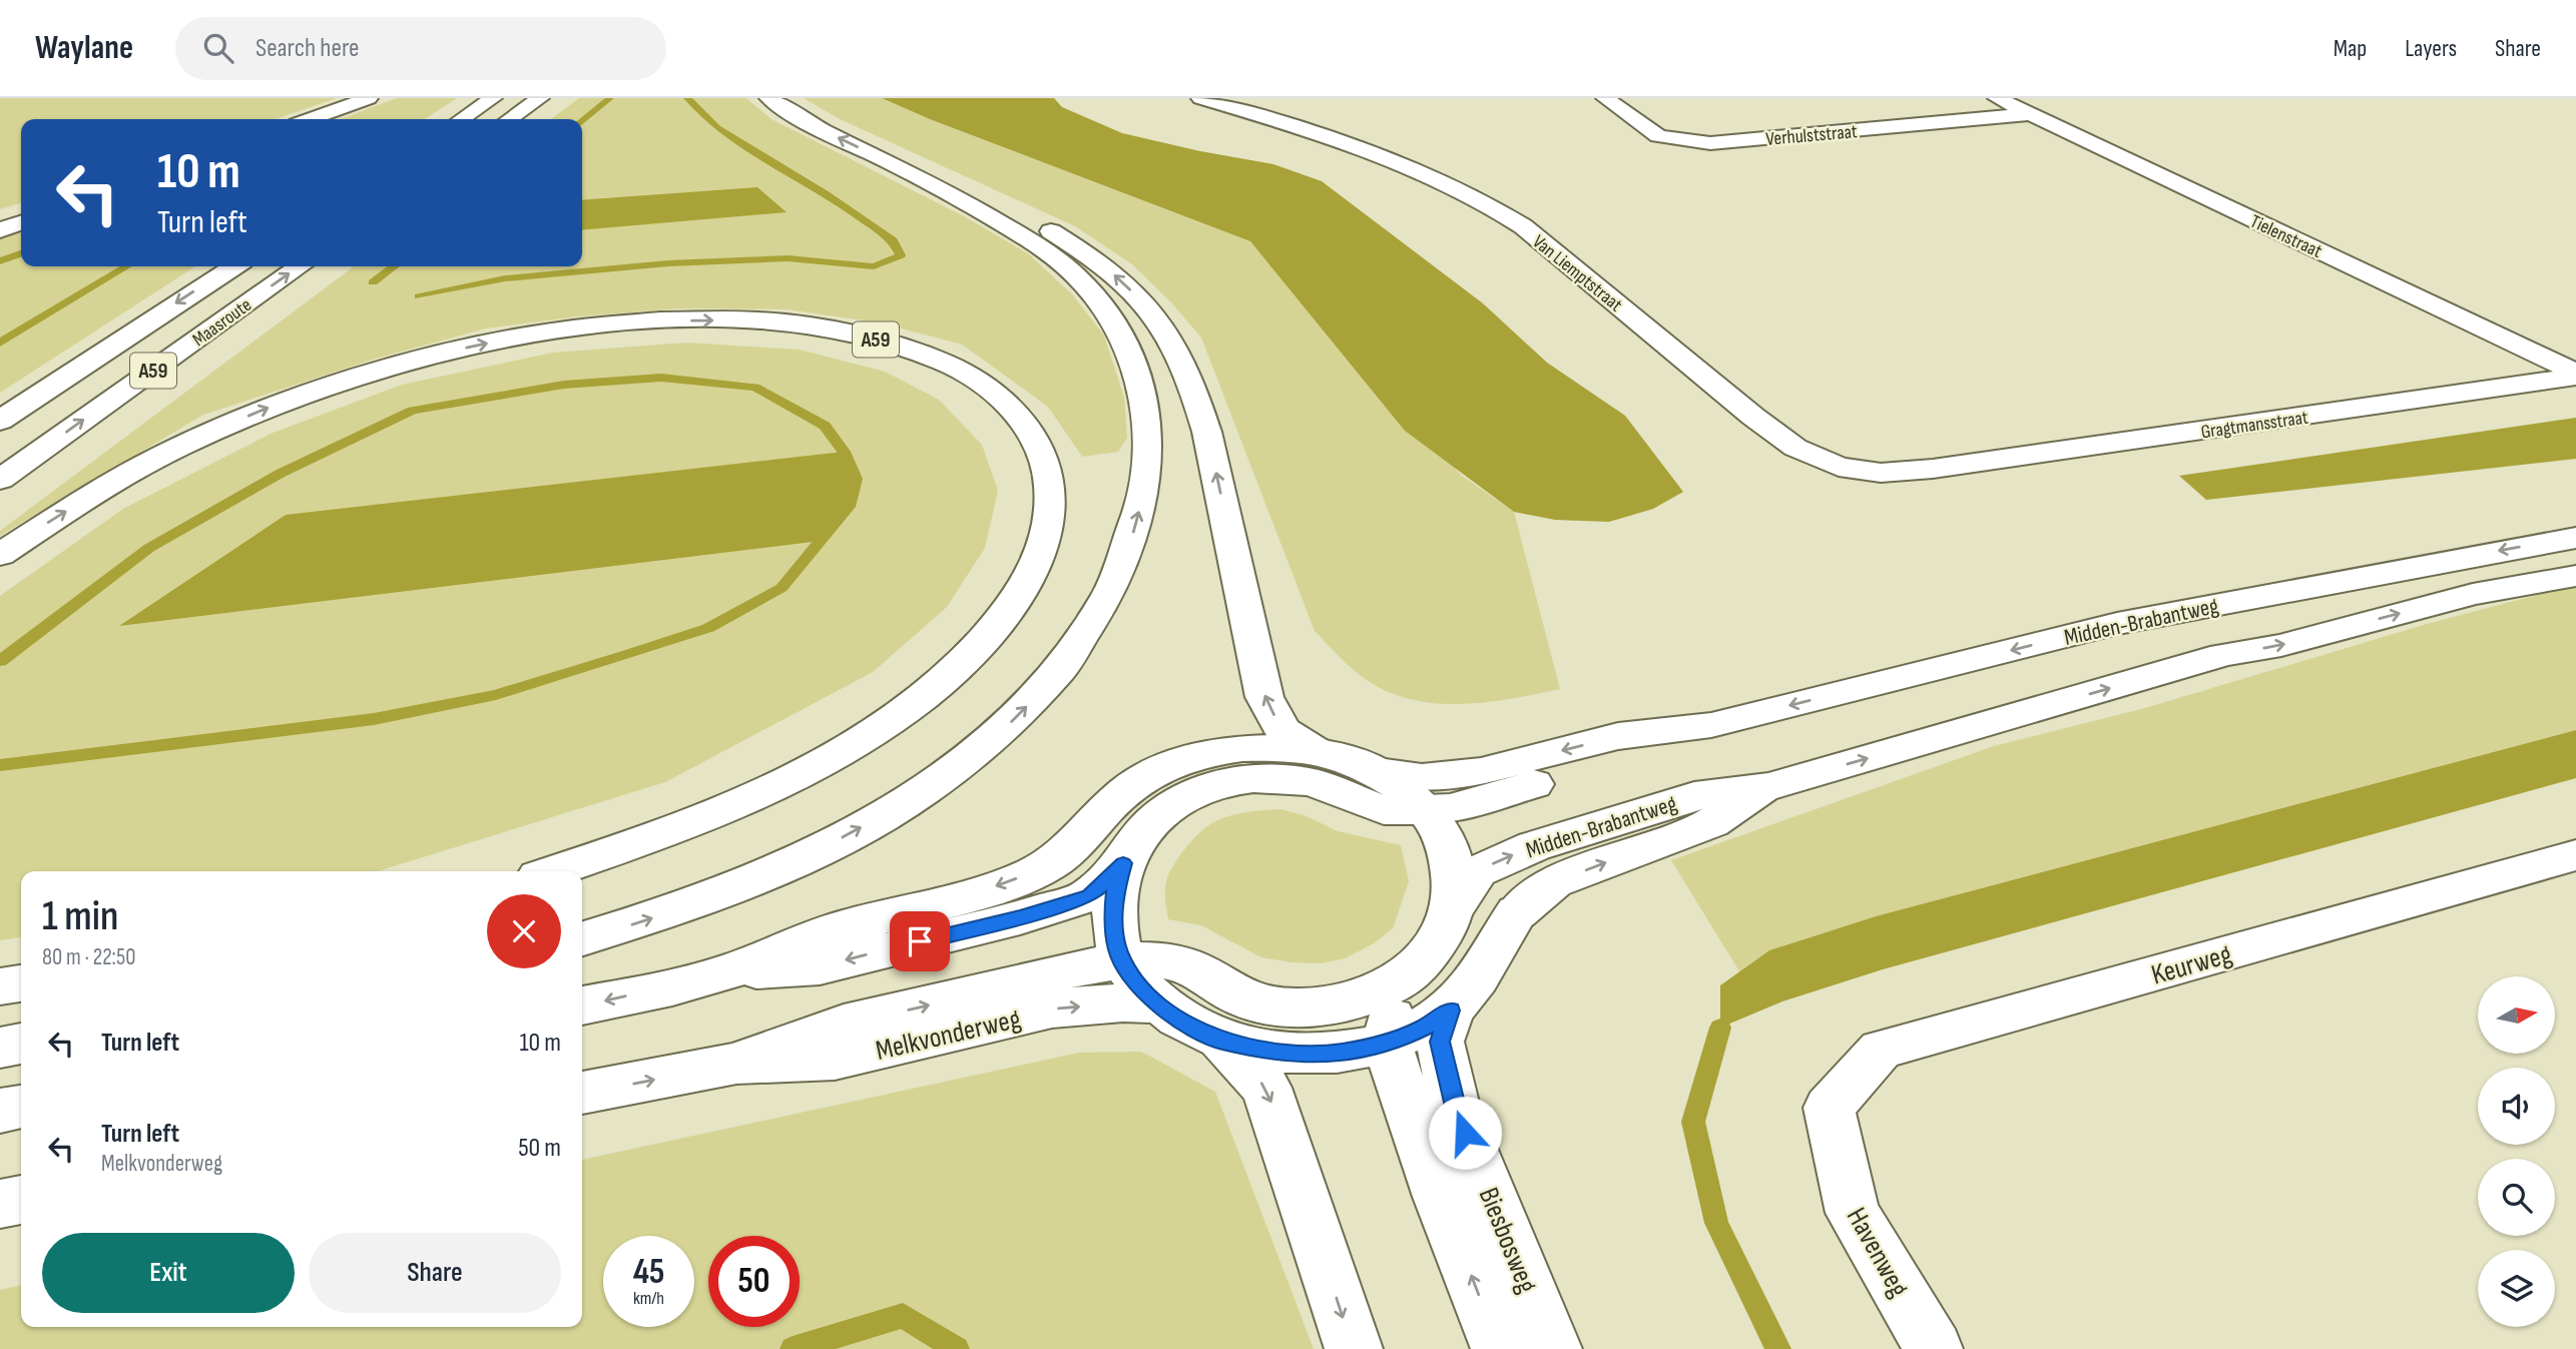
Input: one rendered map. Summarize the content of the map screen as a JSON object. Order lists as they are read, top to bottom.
{
  "streets": {
    "main road": [
      "Verhulststraat",
      "Tielenstraat",
      "Van Liemptstraat",
      "Maasroute",
      "A59",
      "Gragtmansstraat",
      "Midden-Brabantweg",
      "Keurweg",
      "Melkvonderweg",
      "Biesbosweg",
      "Havenweg"
    ]
  },
  "crossings": [
    ["Verhulststraat", "Tielenstraat"],
    ["Tielenstraat", "Gragtmansstraat"],
    ["Van Liemptstraat", "Gragtmansstraat"],
    ["Midden-Brabantweg", "Biesbosweg"],
    ["Keurweg", "Havenweg"]
  ],
  "north": "right",
  "page": {
    "header": "Waylane",
    "search": "Search here",
    "nav": ["Map", "Layers", "Share"],
    "turn": ["10 m", "Turn left"],
    "heading": ["1 min", "80 m · 22:50"],
    "list": [
      {
        "name": "Turn left",
        "value": "10 m"
      },
      {
        "name": "Turn left",
        "note": "Melkvonderweg",
        "value": "50 m"
      }
    ],
    "buttons": ["Exit", "Share"],
    "speed": "45 km/h",
    "limit": "50"
  }
}
